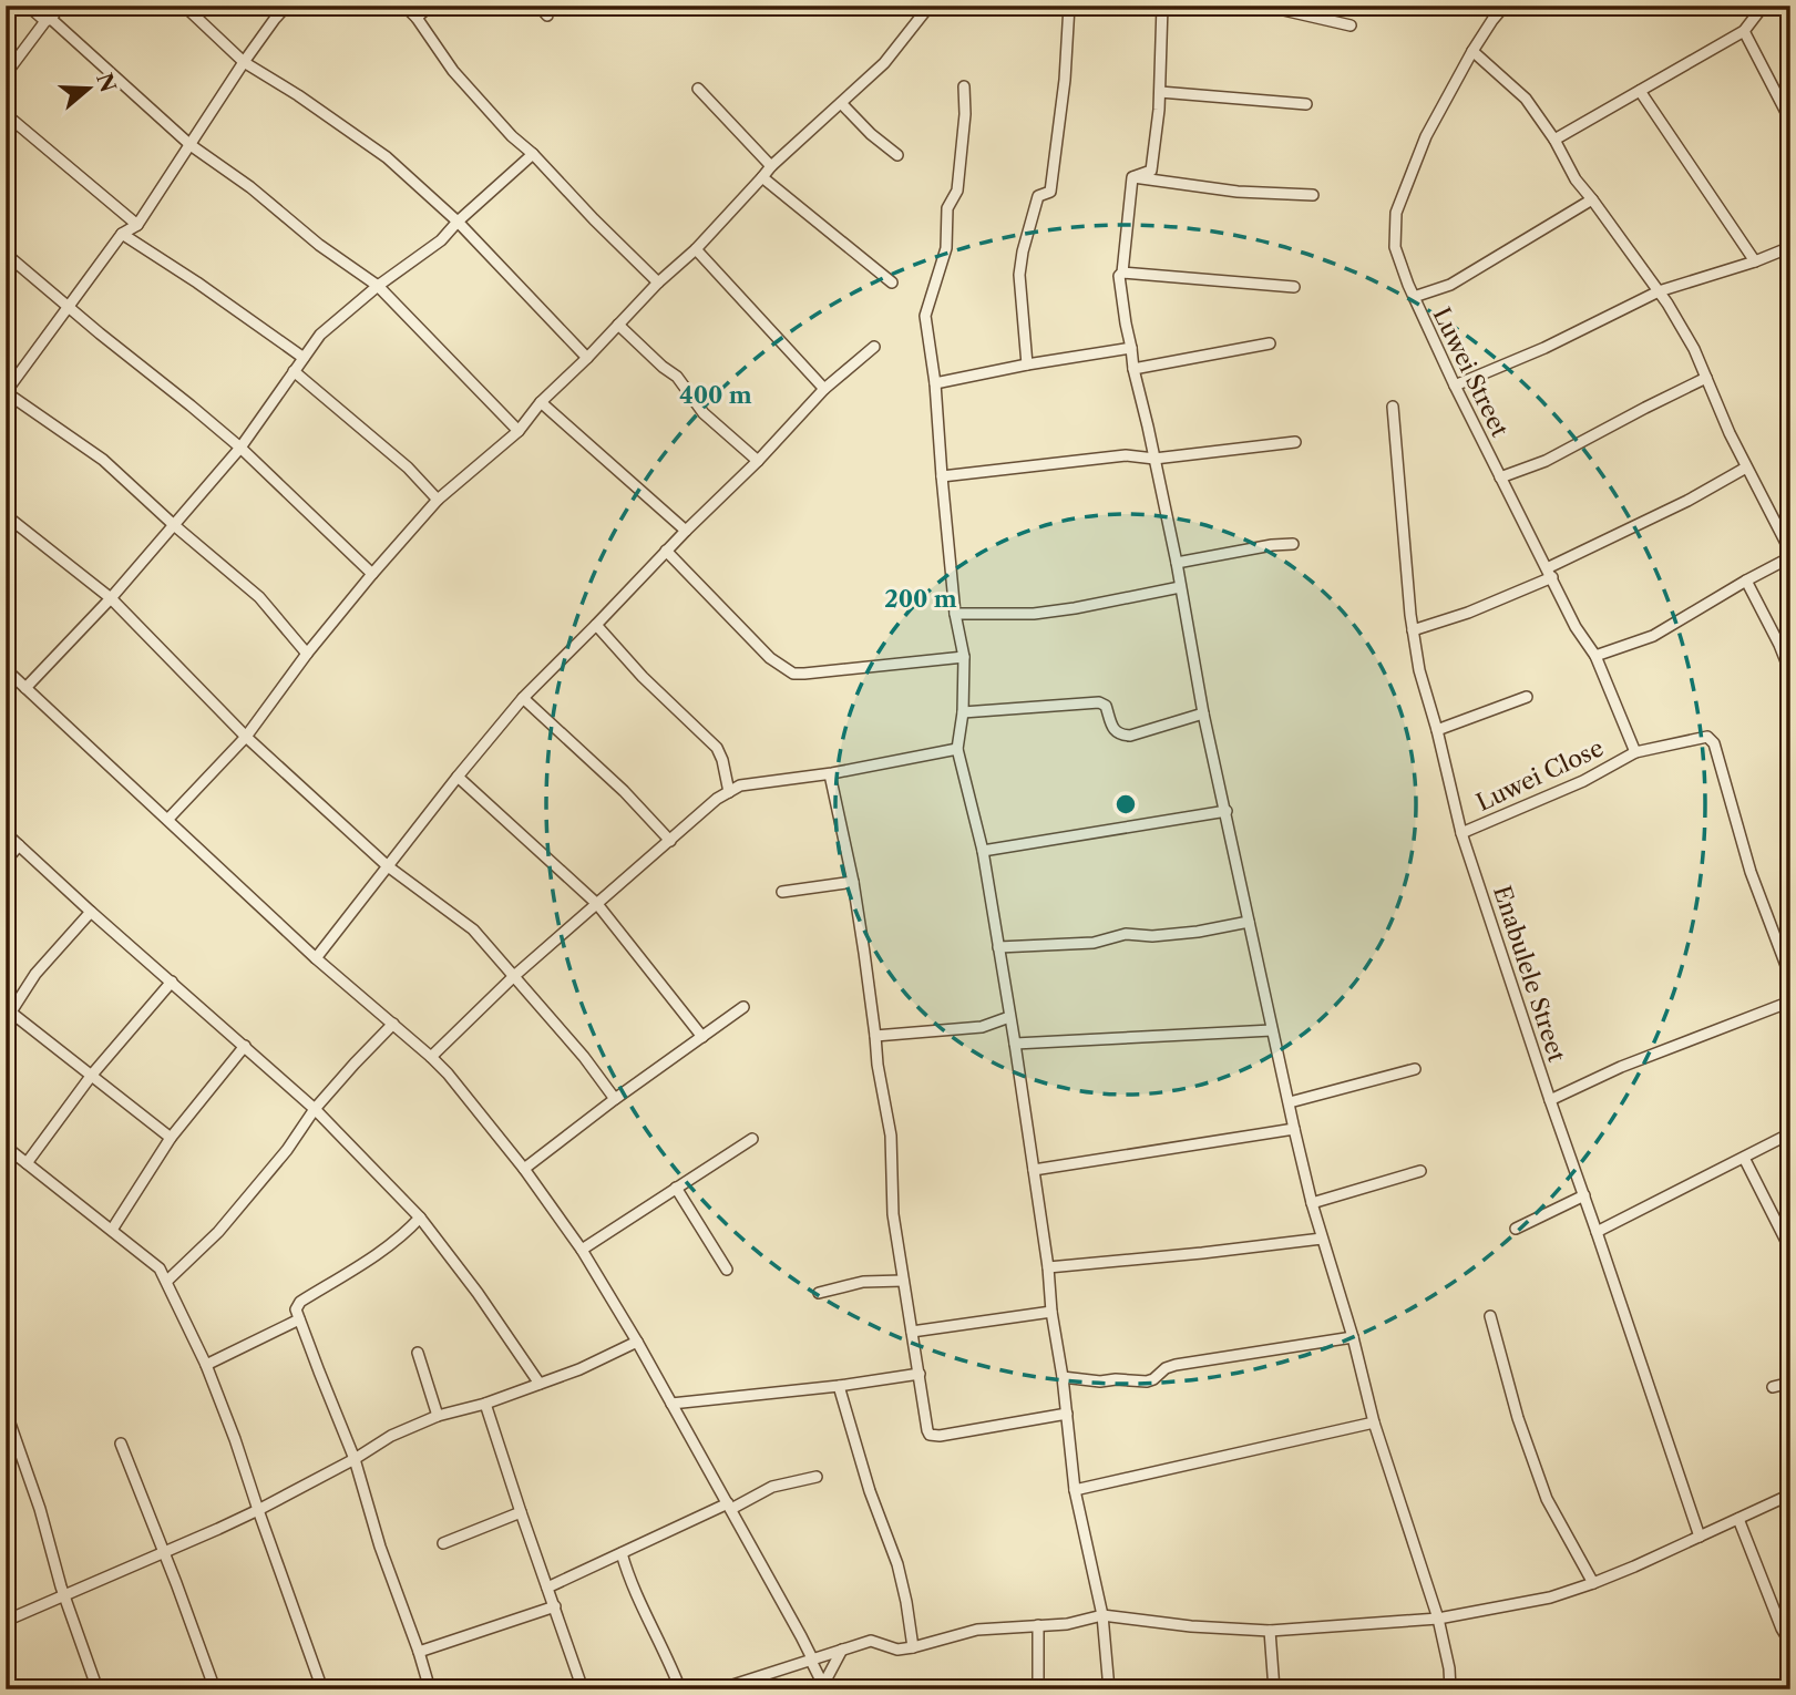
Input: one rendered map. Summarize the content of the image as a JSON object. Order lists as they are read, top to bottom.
{
  "streets": {
    "street": ["Luwei Street", "Luwei Close", "Enabulele Street"]
  },
  "crossings": [
    ["Luwei Street", "Luwei Close"],
    ["Luwei Close", "Enabulele Street"]
  ],
  "north": "right",
  "rings": ["400 m", "200 m"]
}
